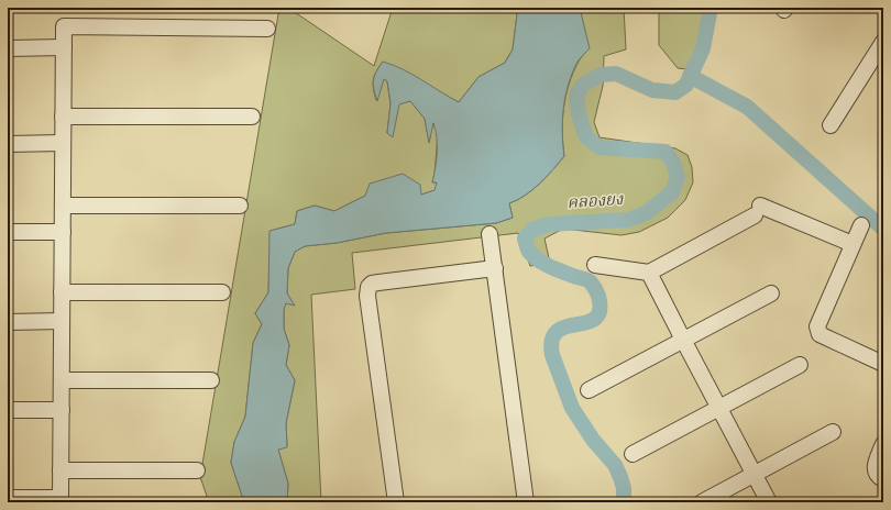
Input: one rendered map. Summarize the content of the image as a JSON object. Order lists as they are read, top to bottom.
{
  "water": ["คลองยง"]
}
